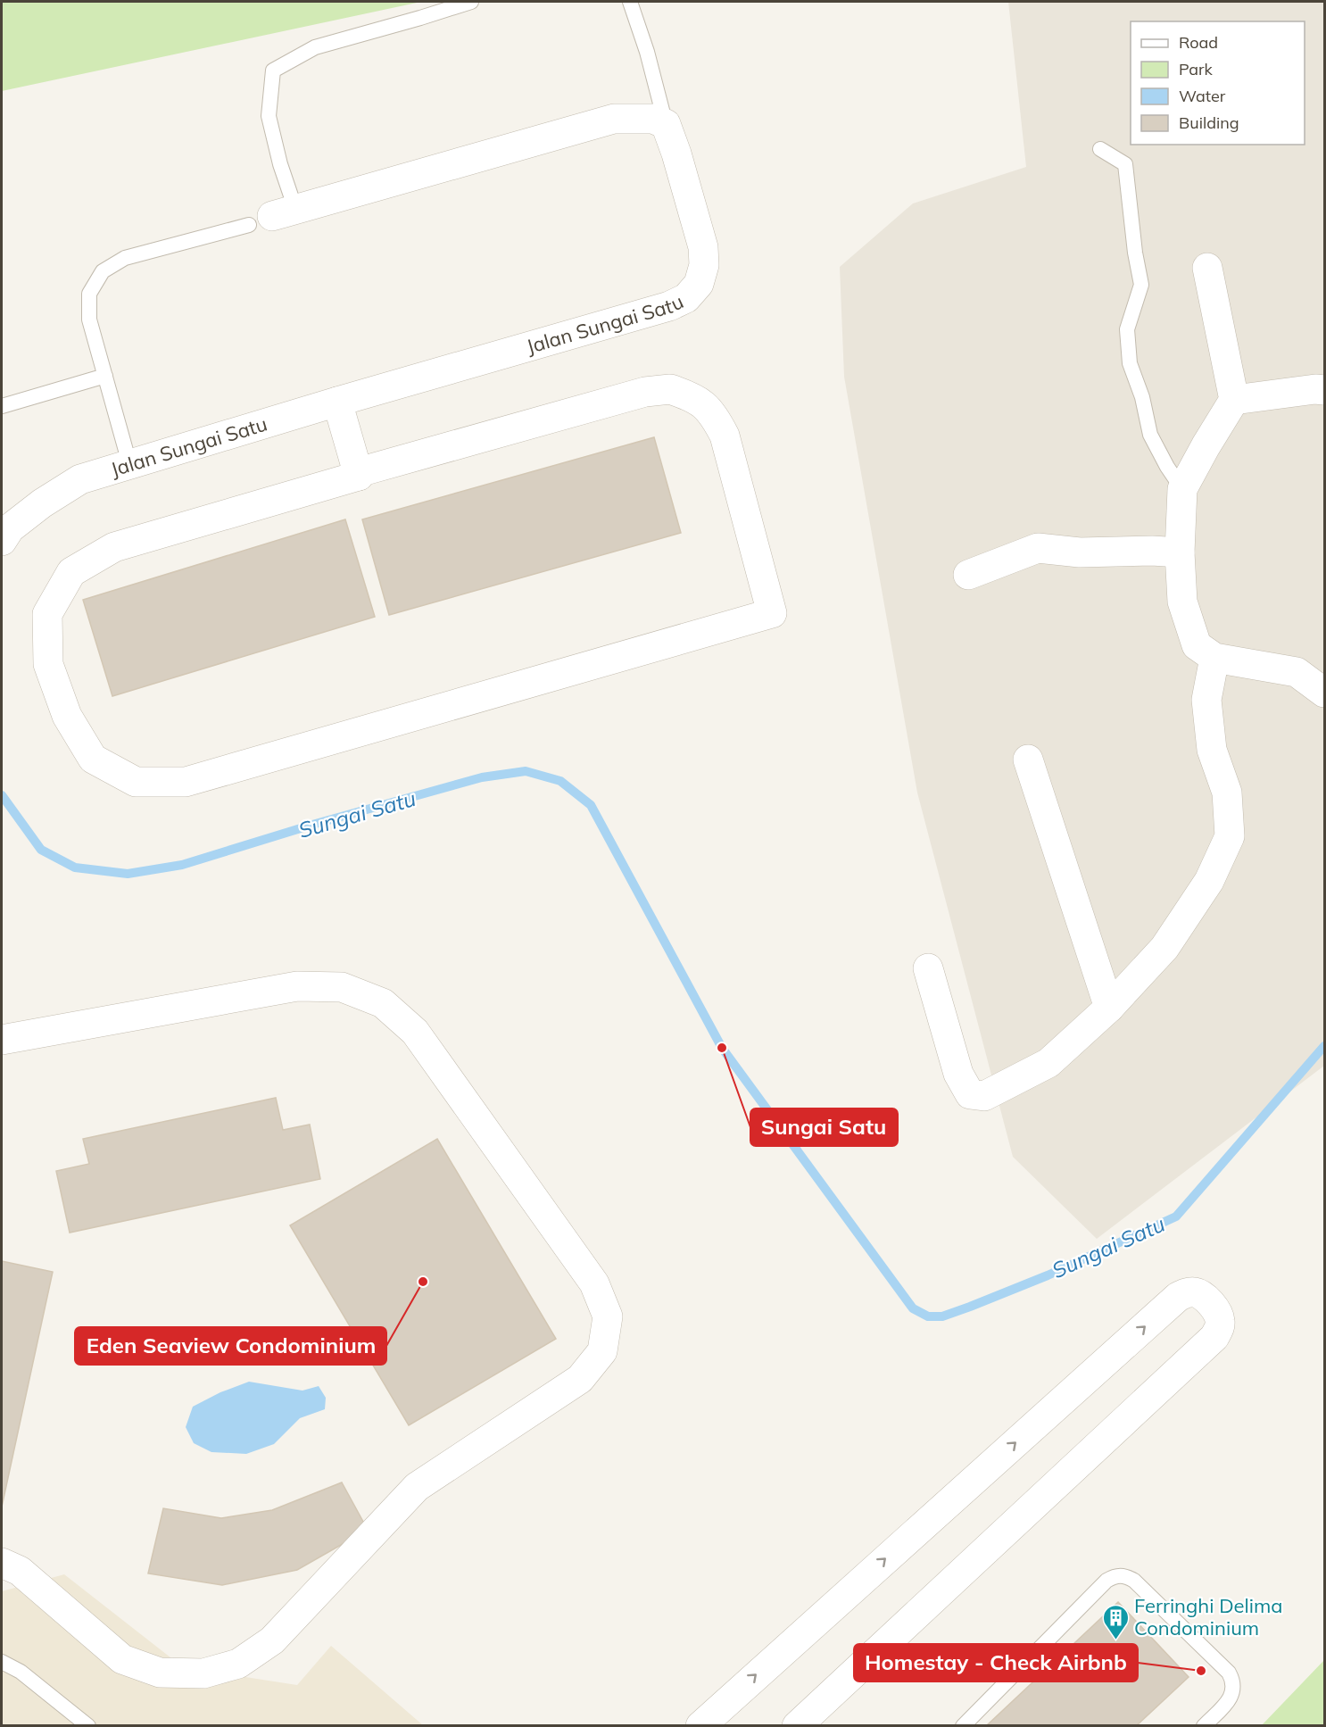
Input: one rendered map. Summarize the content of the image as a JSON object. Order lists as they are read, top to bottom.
{
  "streets": {
    "street": ["Jalan Sungai Satu"]
  },
  "water": ["Sungai Satu"],
  "places": {
    "other": ["Sungai Satu", "Eden Seaview Condominium", "Homestay - Check Airbnb"],
    "building": ["Ferringhi Delima Condominium"]
  },
  "legend": [
    "Road",
    "Park",
    "Water",
    "Building"
  ]
}
